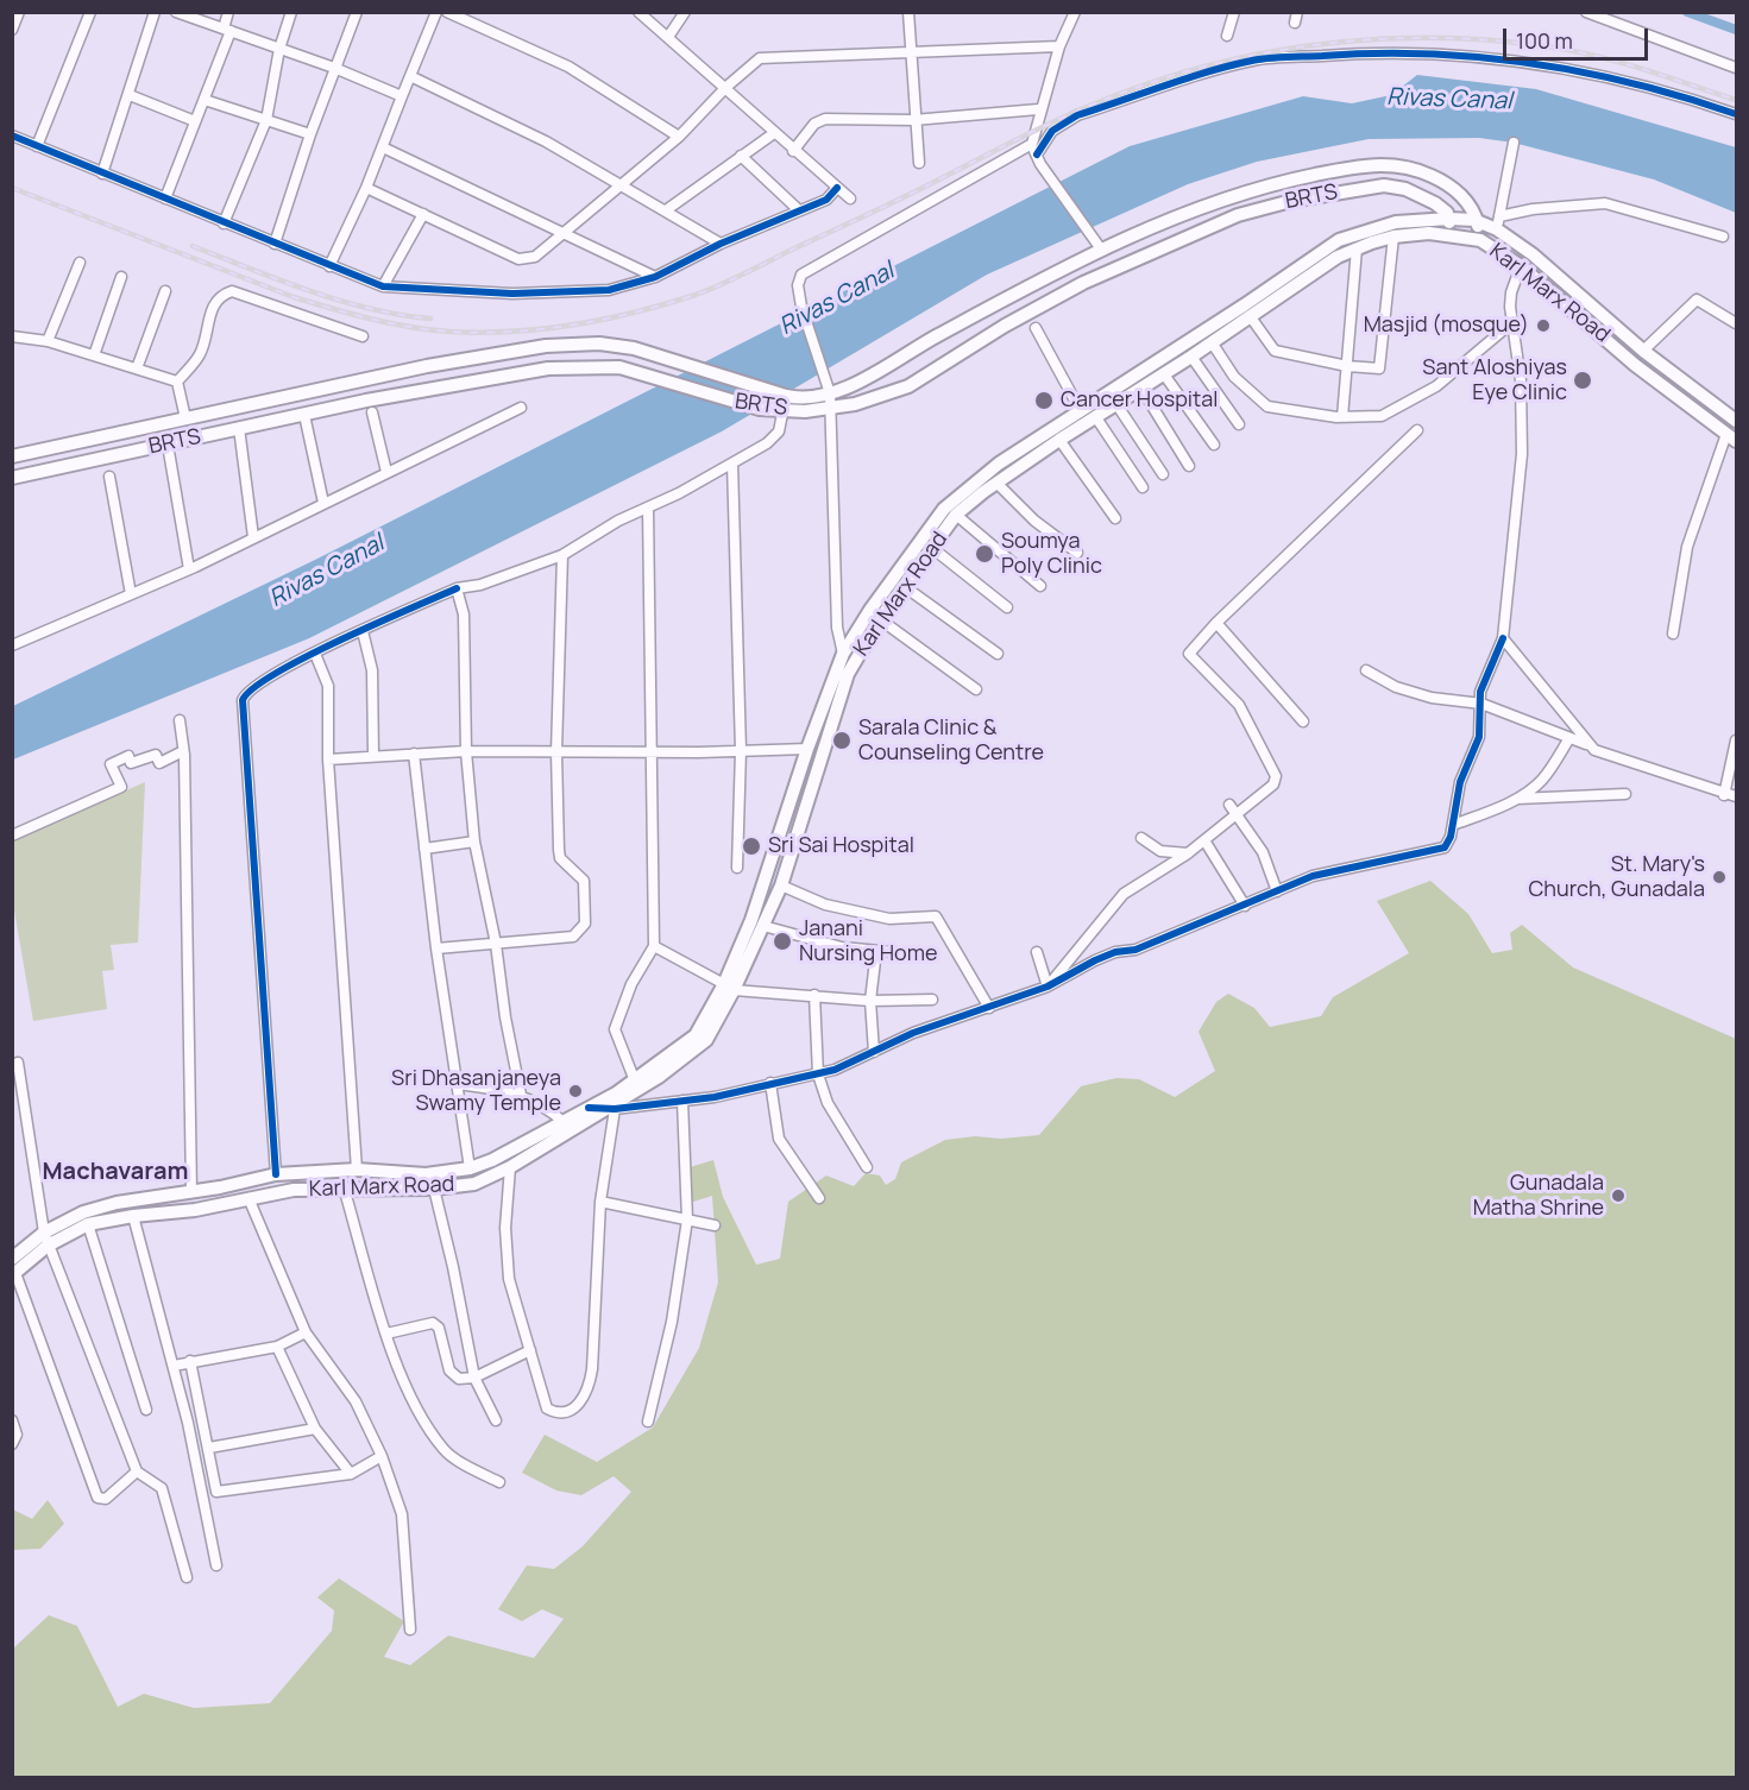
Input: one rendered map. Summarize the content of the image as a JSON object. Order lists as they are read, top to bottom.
{
  "streets": {
    "main road": ["BRTS", "Karl Marx Road"]
  },
  "crossings": [
    ["BRTS", "Karl Marx Road"]
  ],
  "districts": ["Machavaram"],
  "water": ["Rivas Canal"],
  "places": [
    "Masjid (mosque)",
    "Sant Aloshiyas Eye Clinic",
    "Cancer Hospital",
    "Soumya Poly Clinic",
    "Sarala Clinic & Counseling Centre",
    "Sri Sai Hospital",
    "St. Mary's Church, Gunadala",
    "Janani Nursing Home",
    "Sri Dhasanjaneya Swamy Temple",
    "Gunadala Matha Shrine"
  ],
  "scale_bar": "100 m"
}
